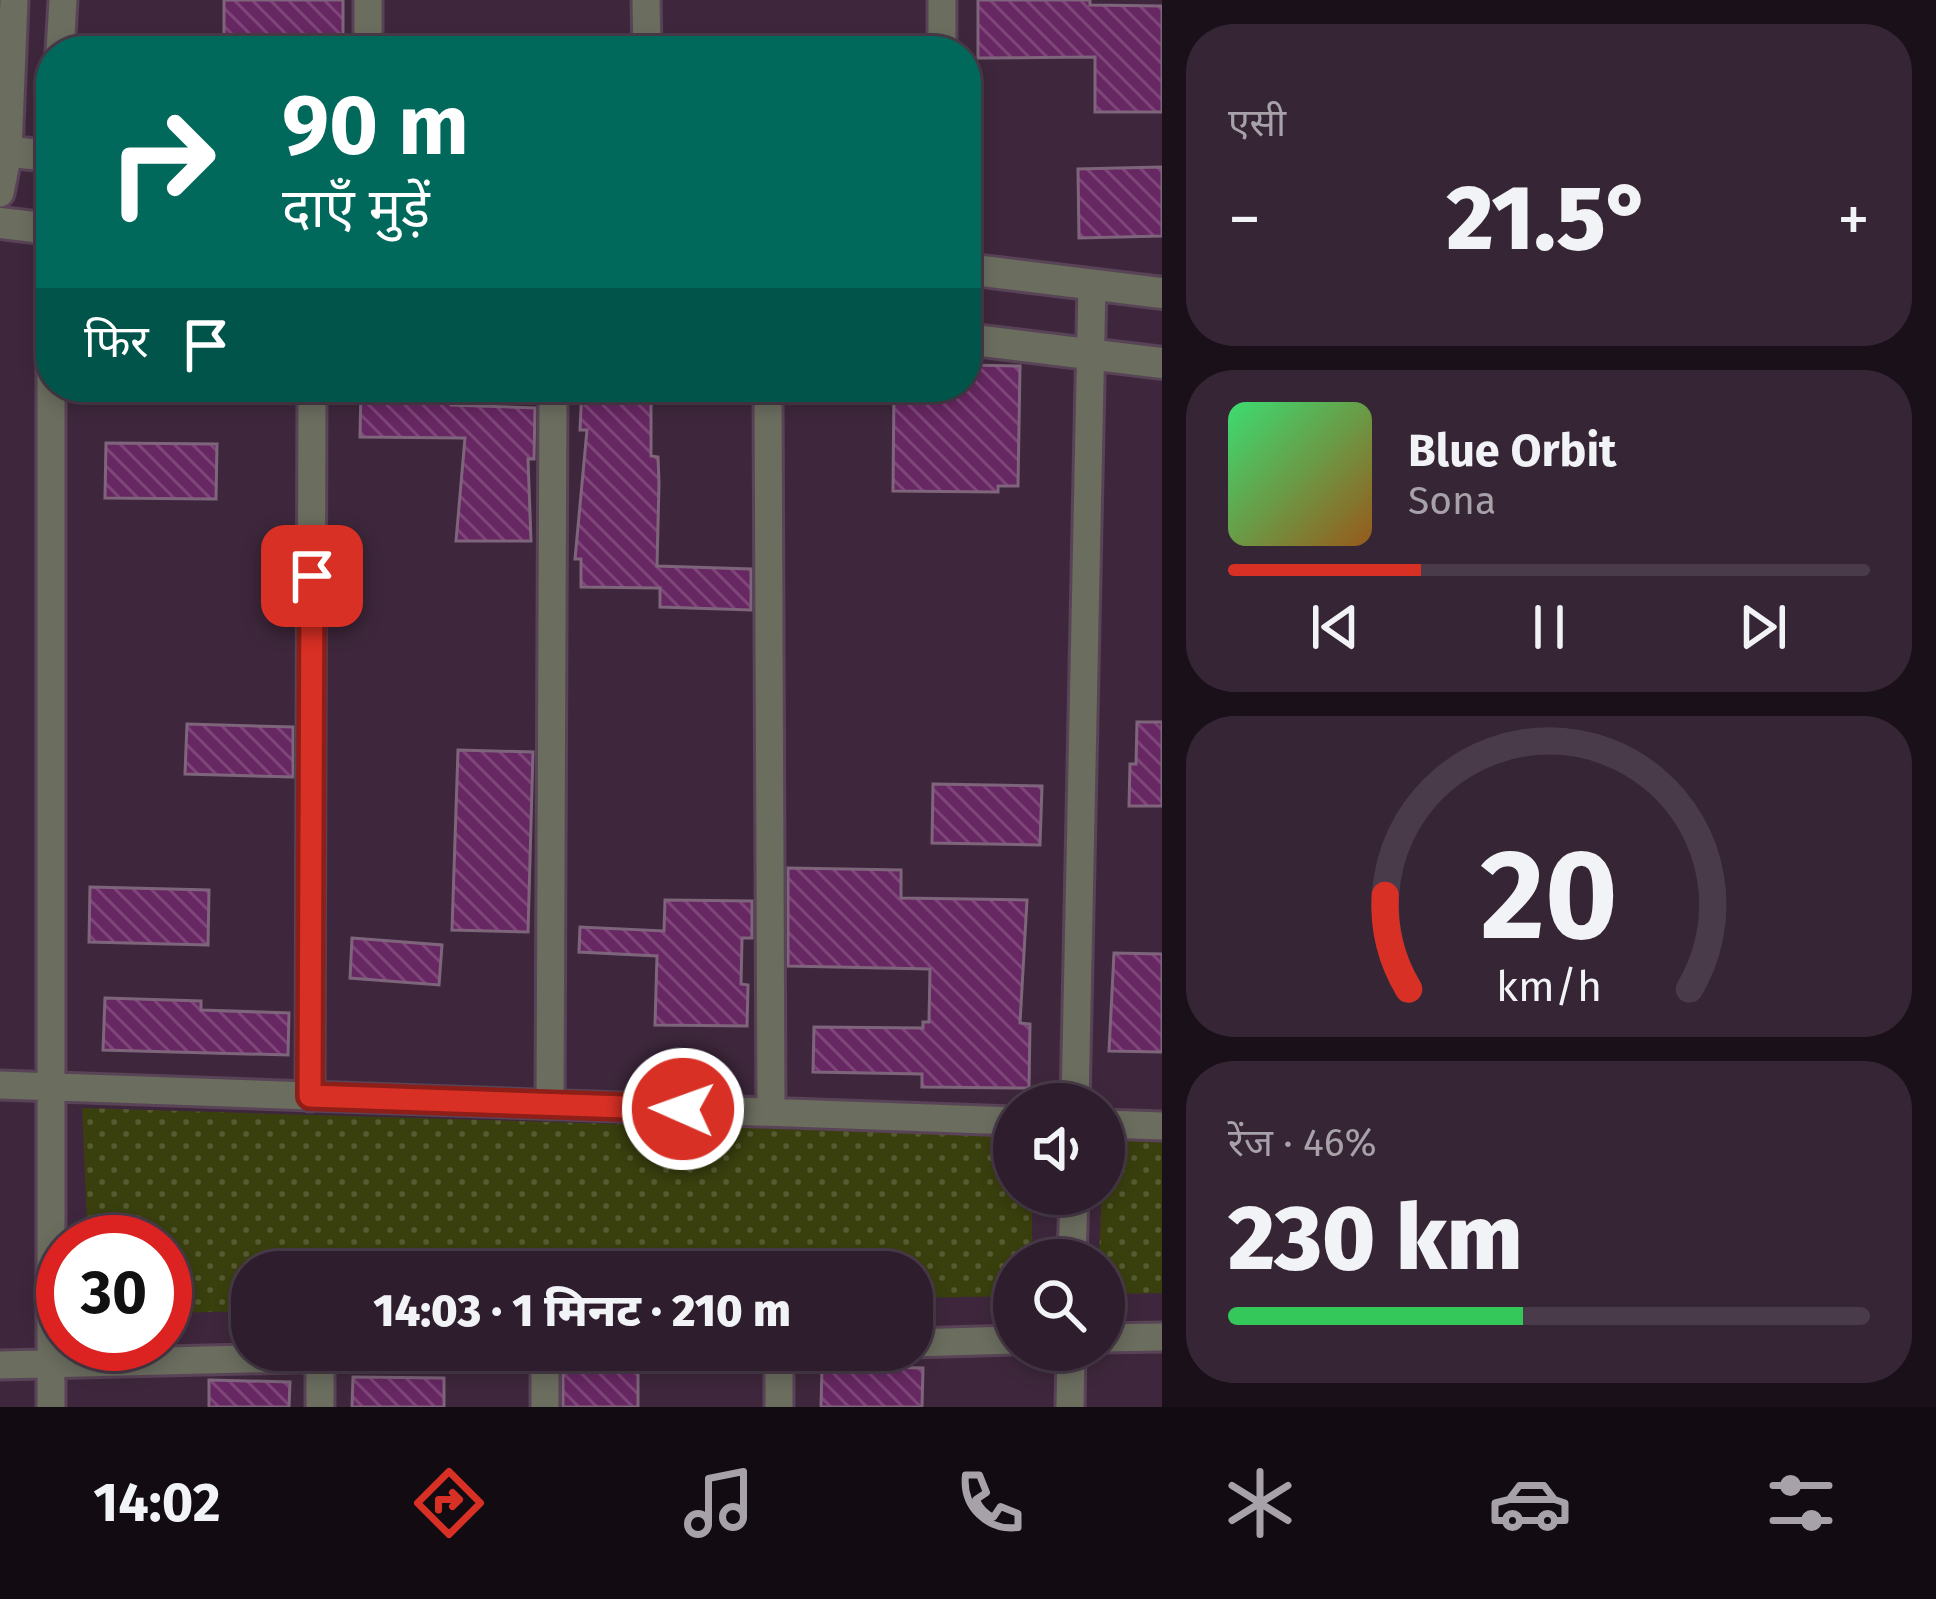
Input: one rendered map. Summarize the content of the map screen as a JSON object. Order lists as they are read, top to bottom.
{
  "page": {
    "tile": [
      "एसी",
      ["रेंज · 46%", "230 km"]
    ],
    "turn": ["90 m", "दाएँ मुड़ें"],
    "heat": ["−", "21.5°", "+"],
    "then": "फिर",
    "song": ["Blue Orbit", "Sona"],
    "limit": "30",
    "trip": "14:03 · 1 मिनट · 210 m",
    "tabs": "14:02",
    "gauge": ["20", "km/h"]
  }
}
